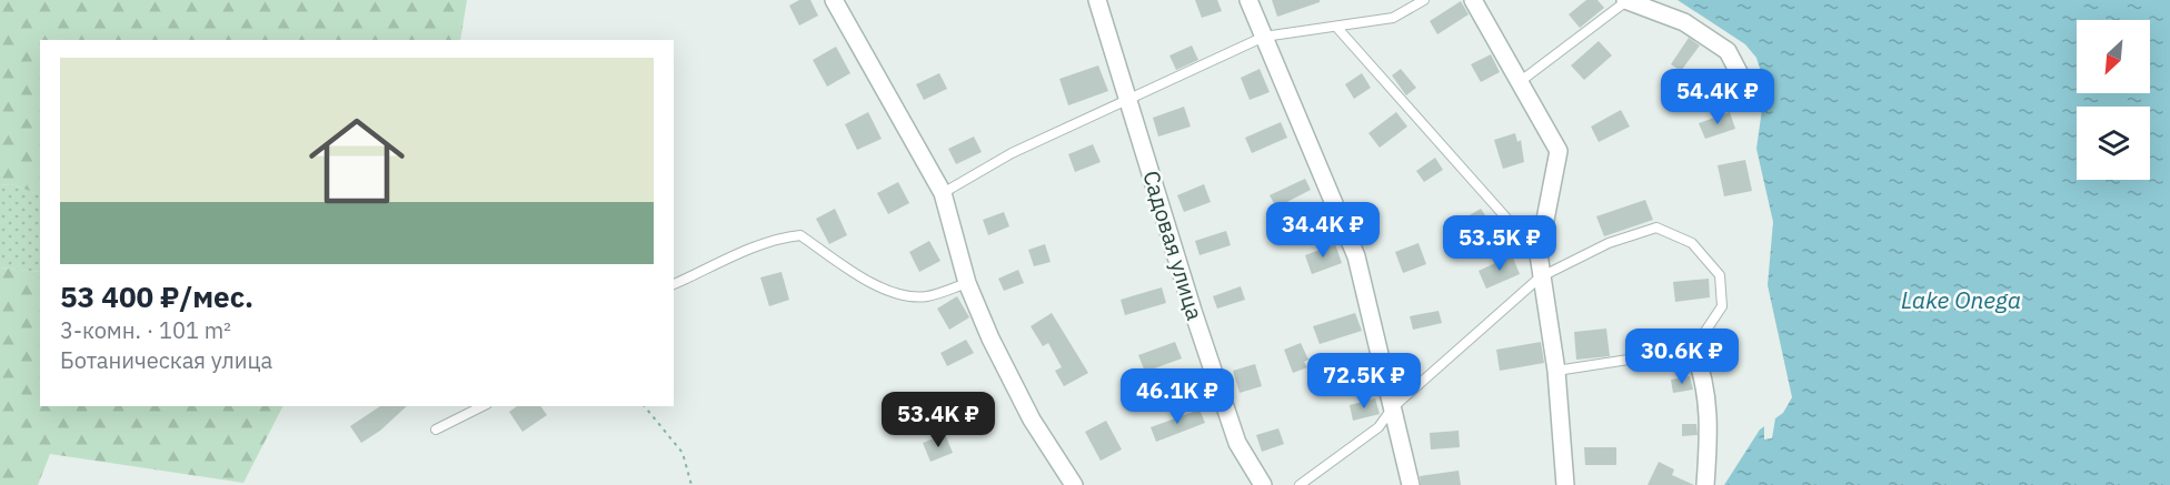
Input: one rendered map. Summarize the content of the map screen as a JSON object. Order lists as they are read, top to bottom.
{
  "streets": {
    "street": ["Садовая улица"]
  },
  "water": ["Lake Onega"],
  "north": "bottom left",
  "page": {
    "list": [
      {
        "name": "53 400 ₽/мес.",
        "note": "3-комн. · 101 m² · Ботаническая улица"
      }
    ],
    "price": [
      "54.4K ₽",
      "34.4K ₽",
      "53.5K ₽",
      "30.6K ₽",
      "72.5K ₽",
      "46.1K ₽",
      "53.4K ₽"
    ]
  }
}
